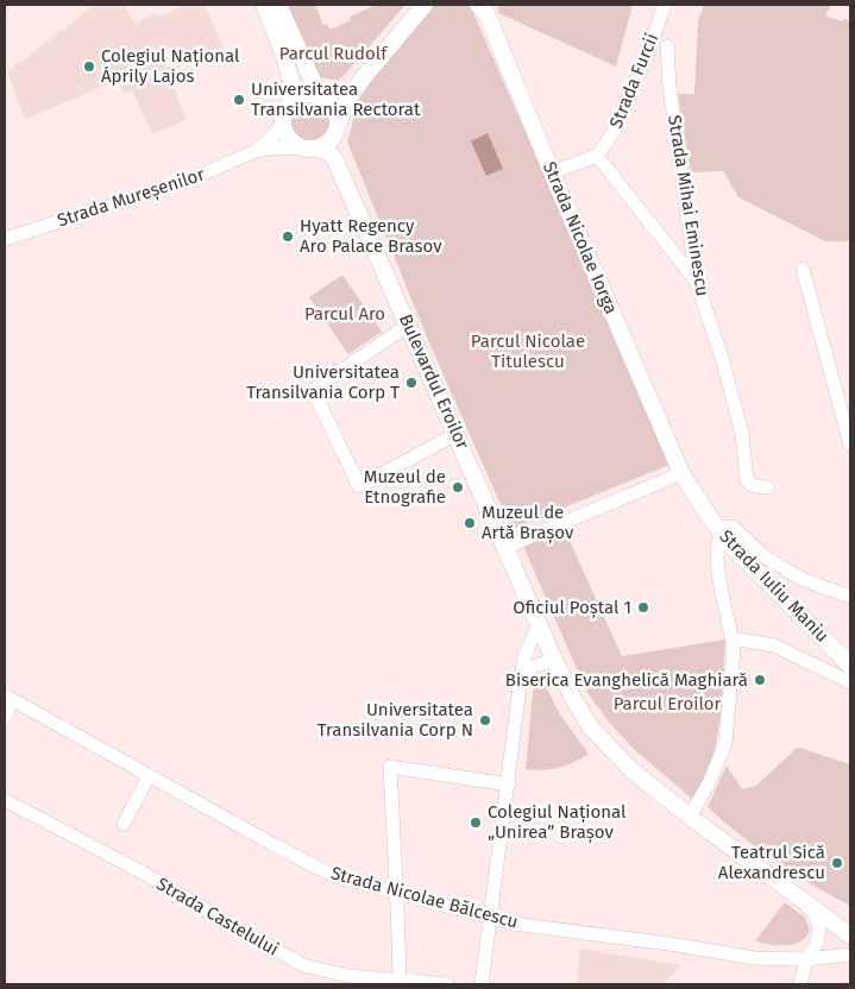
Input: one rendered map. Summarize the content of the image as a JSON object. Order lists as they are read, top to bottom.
{
  "streets": {
    "main road": ["Strada Nicolae Iorga", "Bulevardul Eroilor", "Strada Iuliu Maniu"],
    "street": [
      "Strada Furcii",
      "Strada Mureșenilor",
      "Strada Mihai Eminescu",
      "Strada Nicolae Bălcescu",
      "Strada Castelului"
    ]
  },
  "crossings": [
    ["Strada Mureșenilor", "Bulevardul Eroilor"],
    ["Strada Nicolae Iorga", "Strada Iuliu Maniu"]
  ],
  "parks": [
    "Parcul Rudolf",
    "Parcul Aro",
    "Parcul Nicolae Titulescu",
    "Parcul Eroilor"
  ],
  "places": [
    "Colegiul Național Áprily Lajos",
    "Universitatea Transilvania Rectorat",
    "Hyatt Regency Aro Palace Brasov",
    "Universitatea Transilvania Corp T",
    "Muzeul de Etnografie",
    "Muzeul de Artă Brașov",
    "Oficiul Poștal 1",
    "Biserica Evanghelică Maghiară",
    "Universitatea Transilvania Corp N",
    "Colegiul Național „Unirea” Brașov",
    "Teatrul Sică Alexandrescu"
  ]
}
